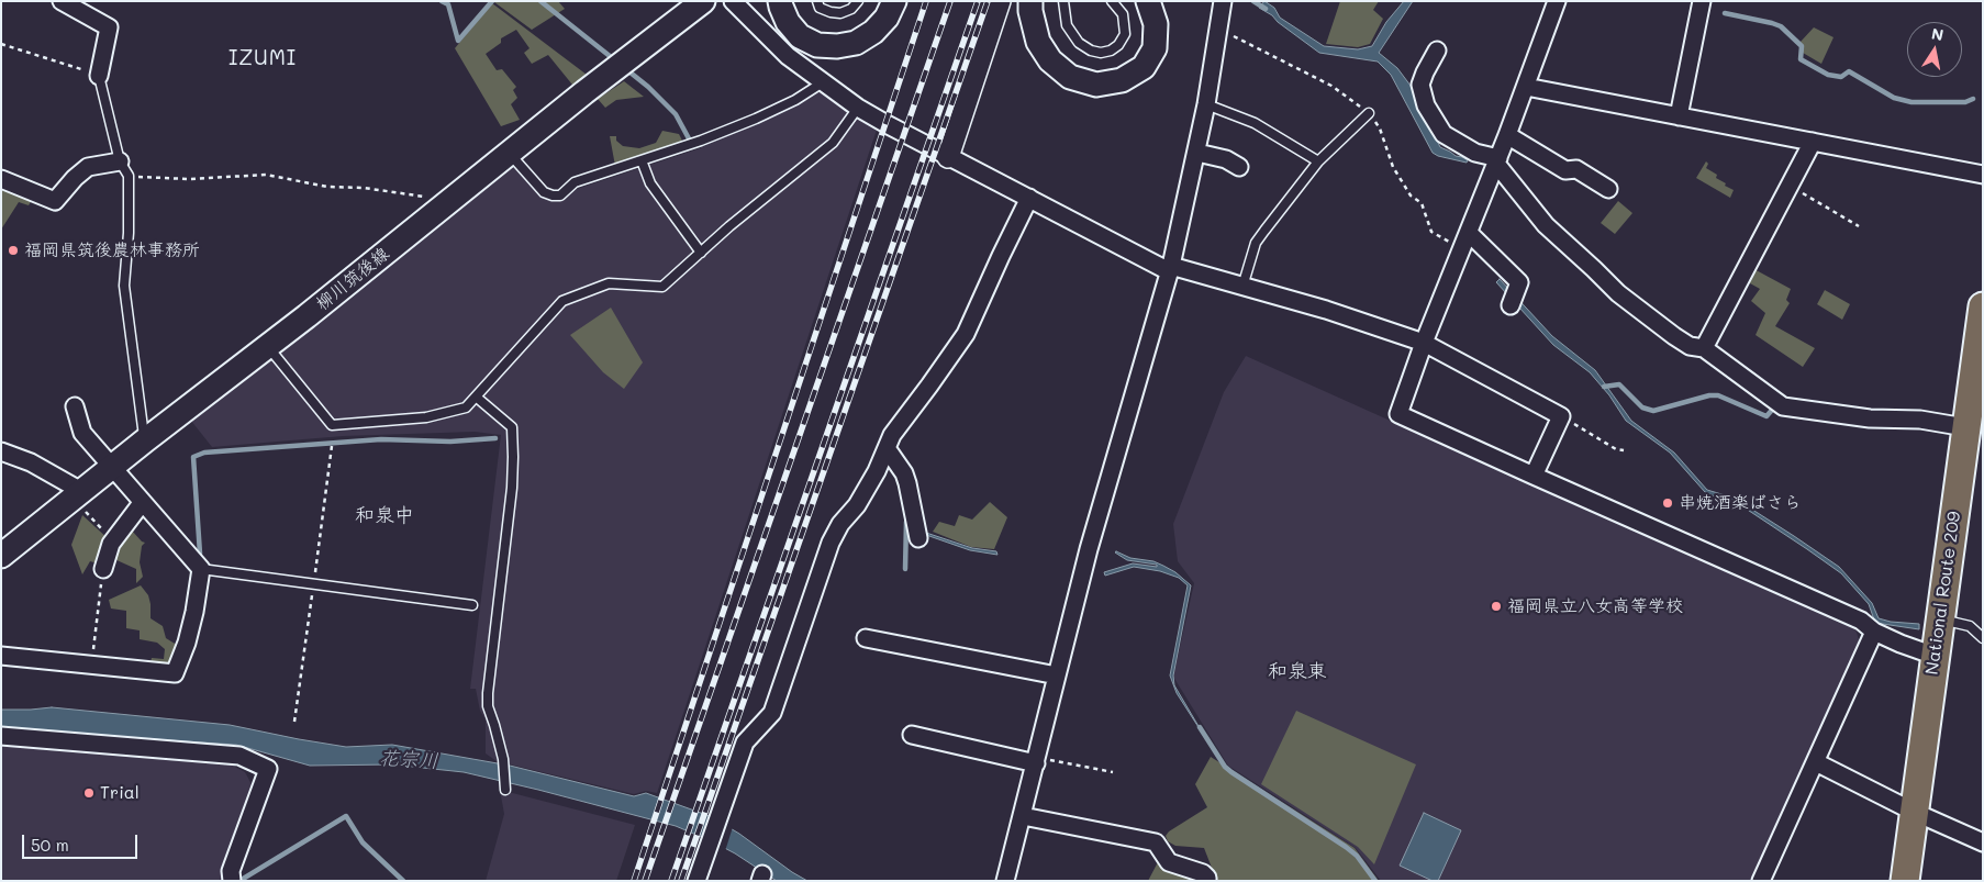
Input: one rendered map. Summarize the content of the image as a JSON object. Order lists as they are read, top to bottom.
{
  "streets": {
    "highway": ["National Route 209"],
    "main road": ["柳川筑後線"]
  },
  "districts": ["IZUMI", "和泉中", "和泉東"],
  "water": ["花宗川"],
  "places": [
    "福岡県筑後農林事務所",
    "串焼酒楽ばさら",
    "福岡県立八女高等学校",
    "Trial"
  ],
  "scale_bar": "50 m",
  "north": "top"
}
